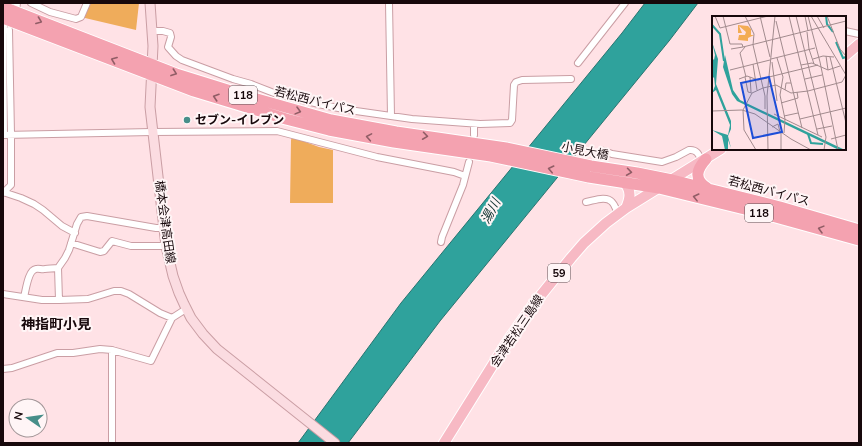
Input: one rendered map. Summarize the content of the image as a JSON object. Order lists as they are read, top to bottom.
{
  "streets": {
    "highway": ["118", "若松西バイパス", "小見大橋"],
    "main road": ["橋本会津高田線", "59", "会津若松三島線"]
  },
  "crossings": [
    ["若松西バイパス", "小見大橋"],
    ["若松西バイパス", "橋本会津高田線"],
    ["若松西バイパス", "会津若松三島線"],
    ["小見大橋", "会津若松三島線"]
  ],
  "districts": ["神指町小見"],
  "water": ["湯川"],
  "places": ["セブン-イレブン"],
  "north": "left"
}
